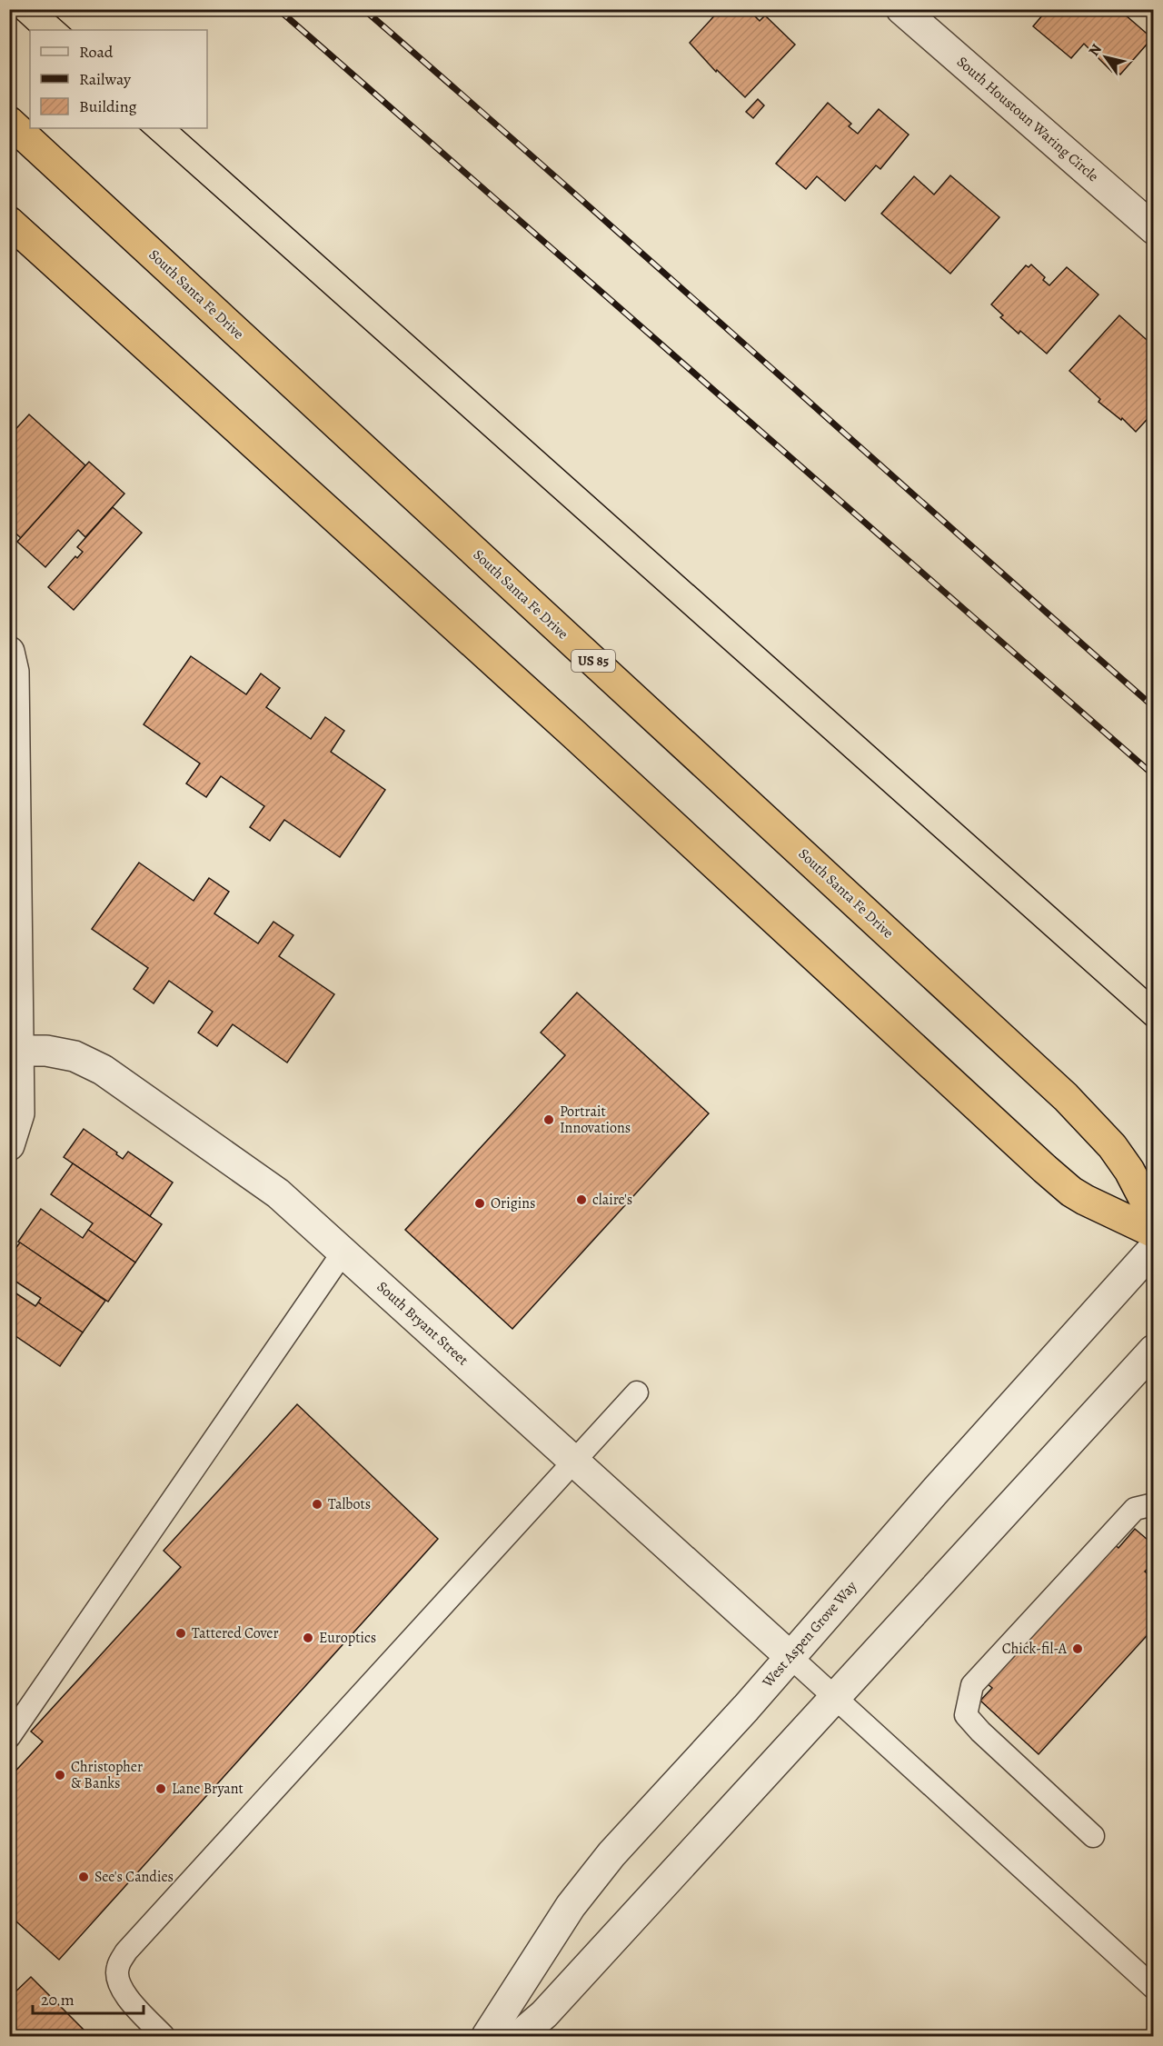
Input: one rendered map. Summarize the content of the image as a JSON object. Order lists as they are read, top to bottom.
{
  "streets": {
    "highway": ["South Santa Fe Drive", "US 85"],
    "street": ["South Houstoun Waring Circle", "South Bryant Street", "West Aspen Grove Way"]
  },
  "crossings": [
    ["South Bryant Street", "West Aspen Grove Way"]
  ],
  "places": [
    "Portrait Innovations",
    "claire's",
    "Origins",
    "Talbots",
    "Tattered Cover",
    "Europtics",
    "Chick-fil-A",
    "Christopher & Banks",
    "Lane Bryant",
    "See's Candies"
  ],
  "legend": ["Road", "Railway", "Building"],
  "scale_bar": "20 m",
  "north": "top left"
}
